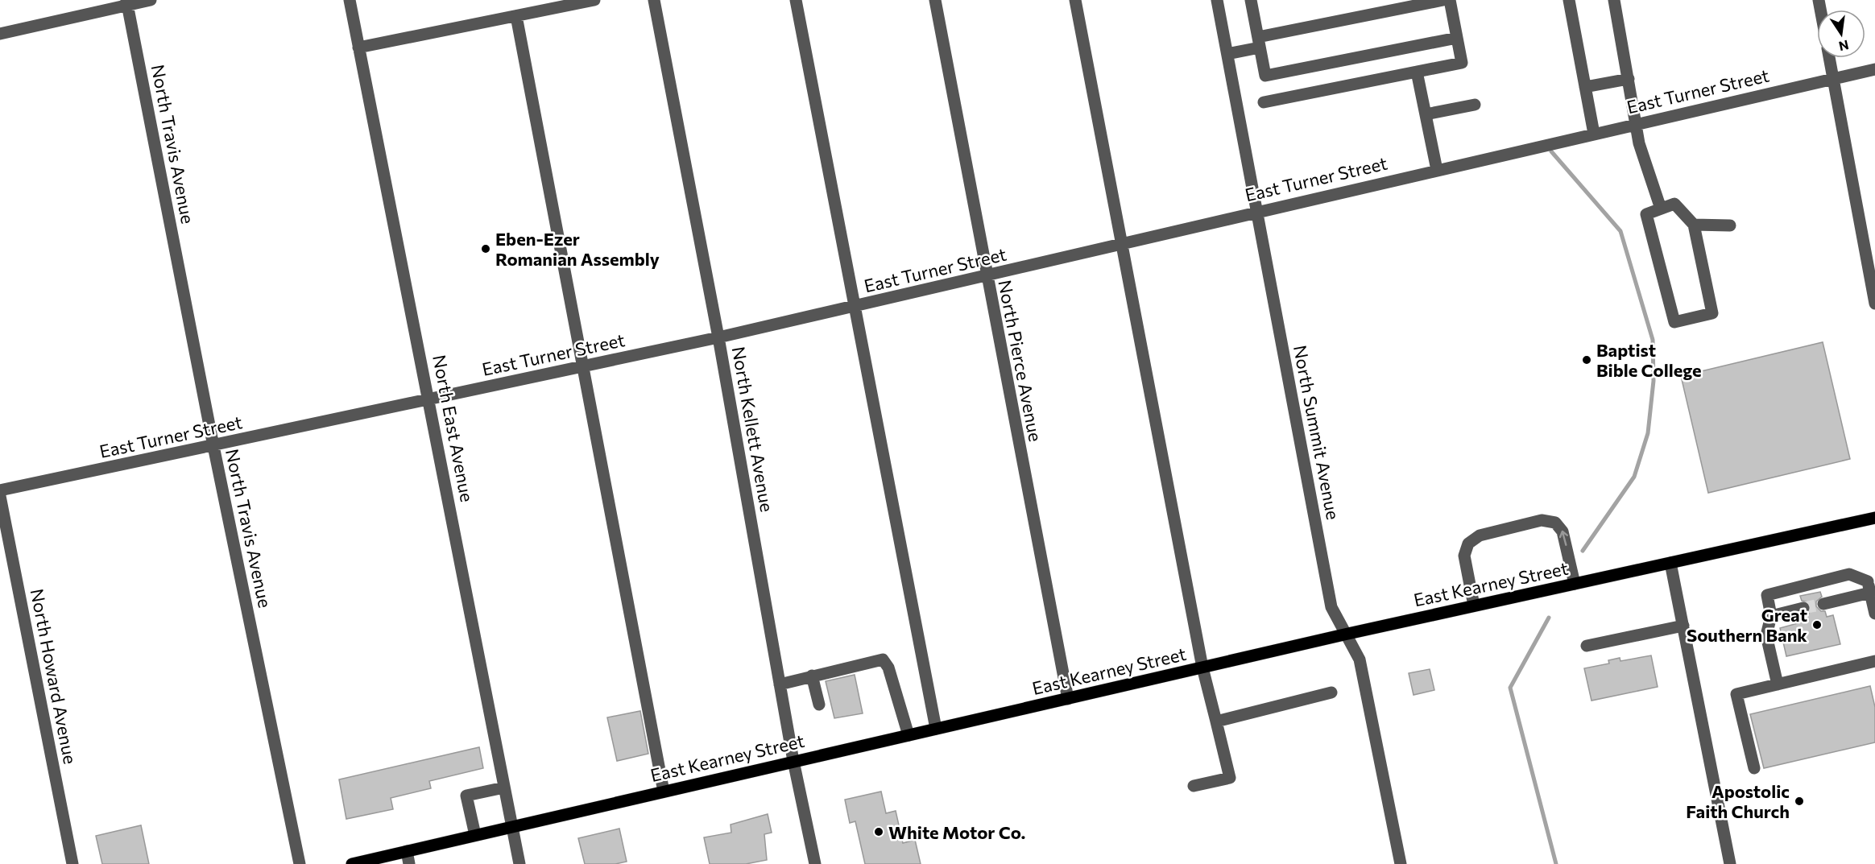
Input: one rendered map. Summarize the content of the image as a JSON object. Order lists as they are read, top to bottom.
{
  "streets": {
    "main road": ["East Kearney Street"],
    "street": [
      "East Turner Street",
      "North Travis Avenue",
      "North Pierce Avenue",
      "North East Avenue",
      "North Kellett Avenue",
      "North Summit Avenue",
      "North Howard Avenue"
    ]
  },
  "crossings": [
    ["East Turner Street", "North Travis Avenue"],
    ["East Turner Street", "North Pierce Avenue"],
    ["East Turner Street", "North East Avenue"],
    ["East Turner Street", "North Kellett Avenue"],
    ["East Turner Street", "North Summit Avenue"],
    ["North Pierce Avenue", "East Kearney Street"],
    ["North East Avenue", "East Kearney Street"],
    ["North Kellett Avenue", "East Kearney Street"],
    ["North Summit Avenue", "East Kearney Street"]
  ],
  "places": [
    "Eben-Ezer Romanian Assembly",
    "Baptist Bible College",
    "Great Southern Bank",
    "Apostolic Faith Church",
    "White Motor Co."
  ],
  "north": "bottom"
}
